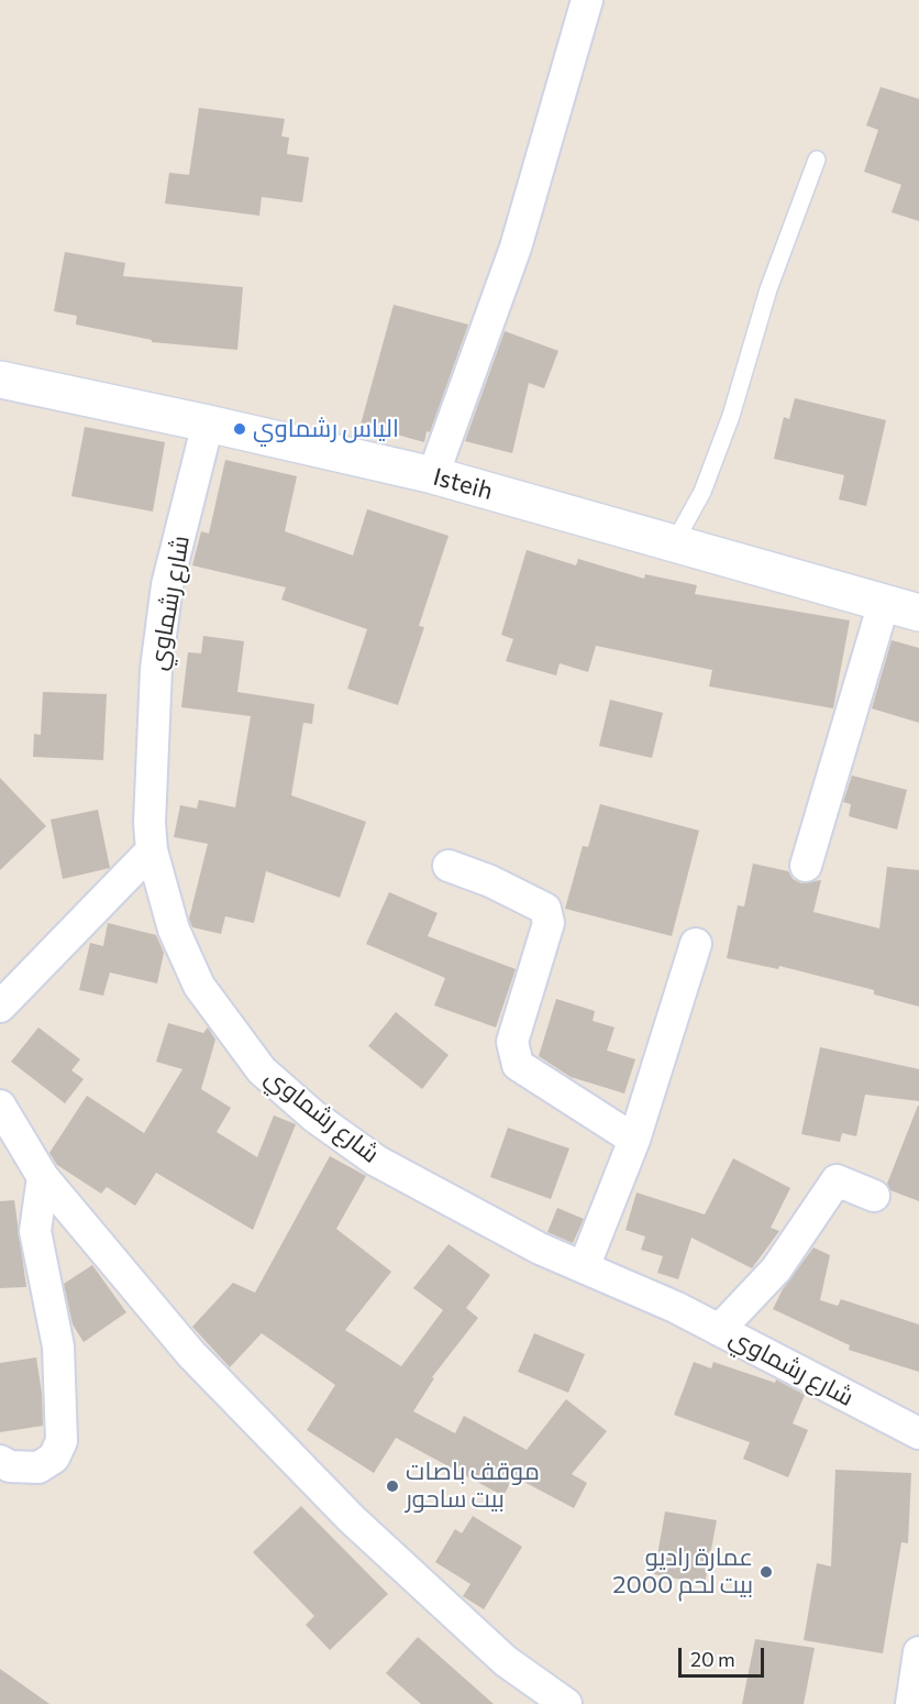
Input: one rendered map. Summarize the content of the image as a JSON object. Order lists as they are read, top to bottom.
{
  "streets": {
    "street": ["Isteih", "شارع رشماوي"]
  },
  "crossings": [
    ["Isteih", "شارع رشماوي"]
  ],
  "places": ["الياس رشماوي", "موقف باصات بيت ساحور", "عمارة راديو بيت لحم 2000"],
  "scale_bar": "20 m"
}
